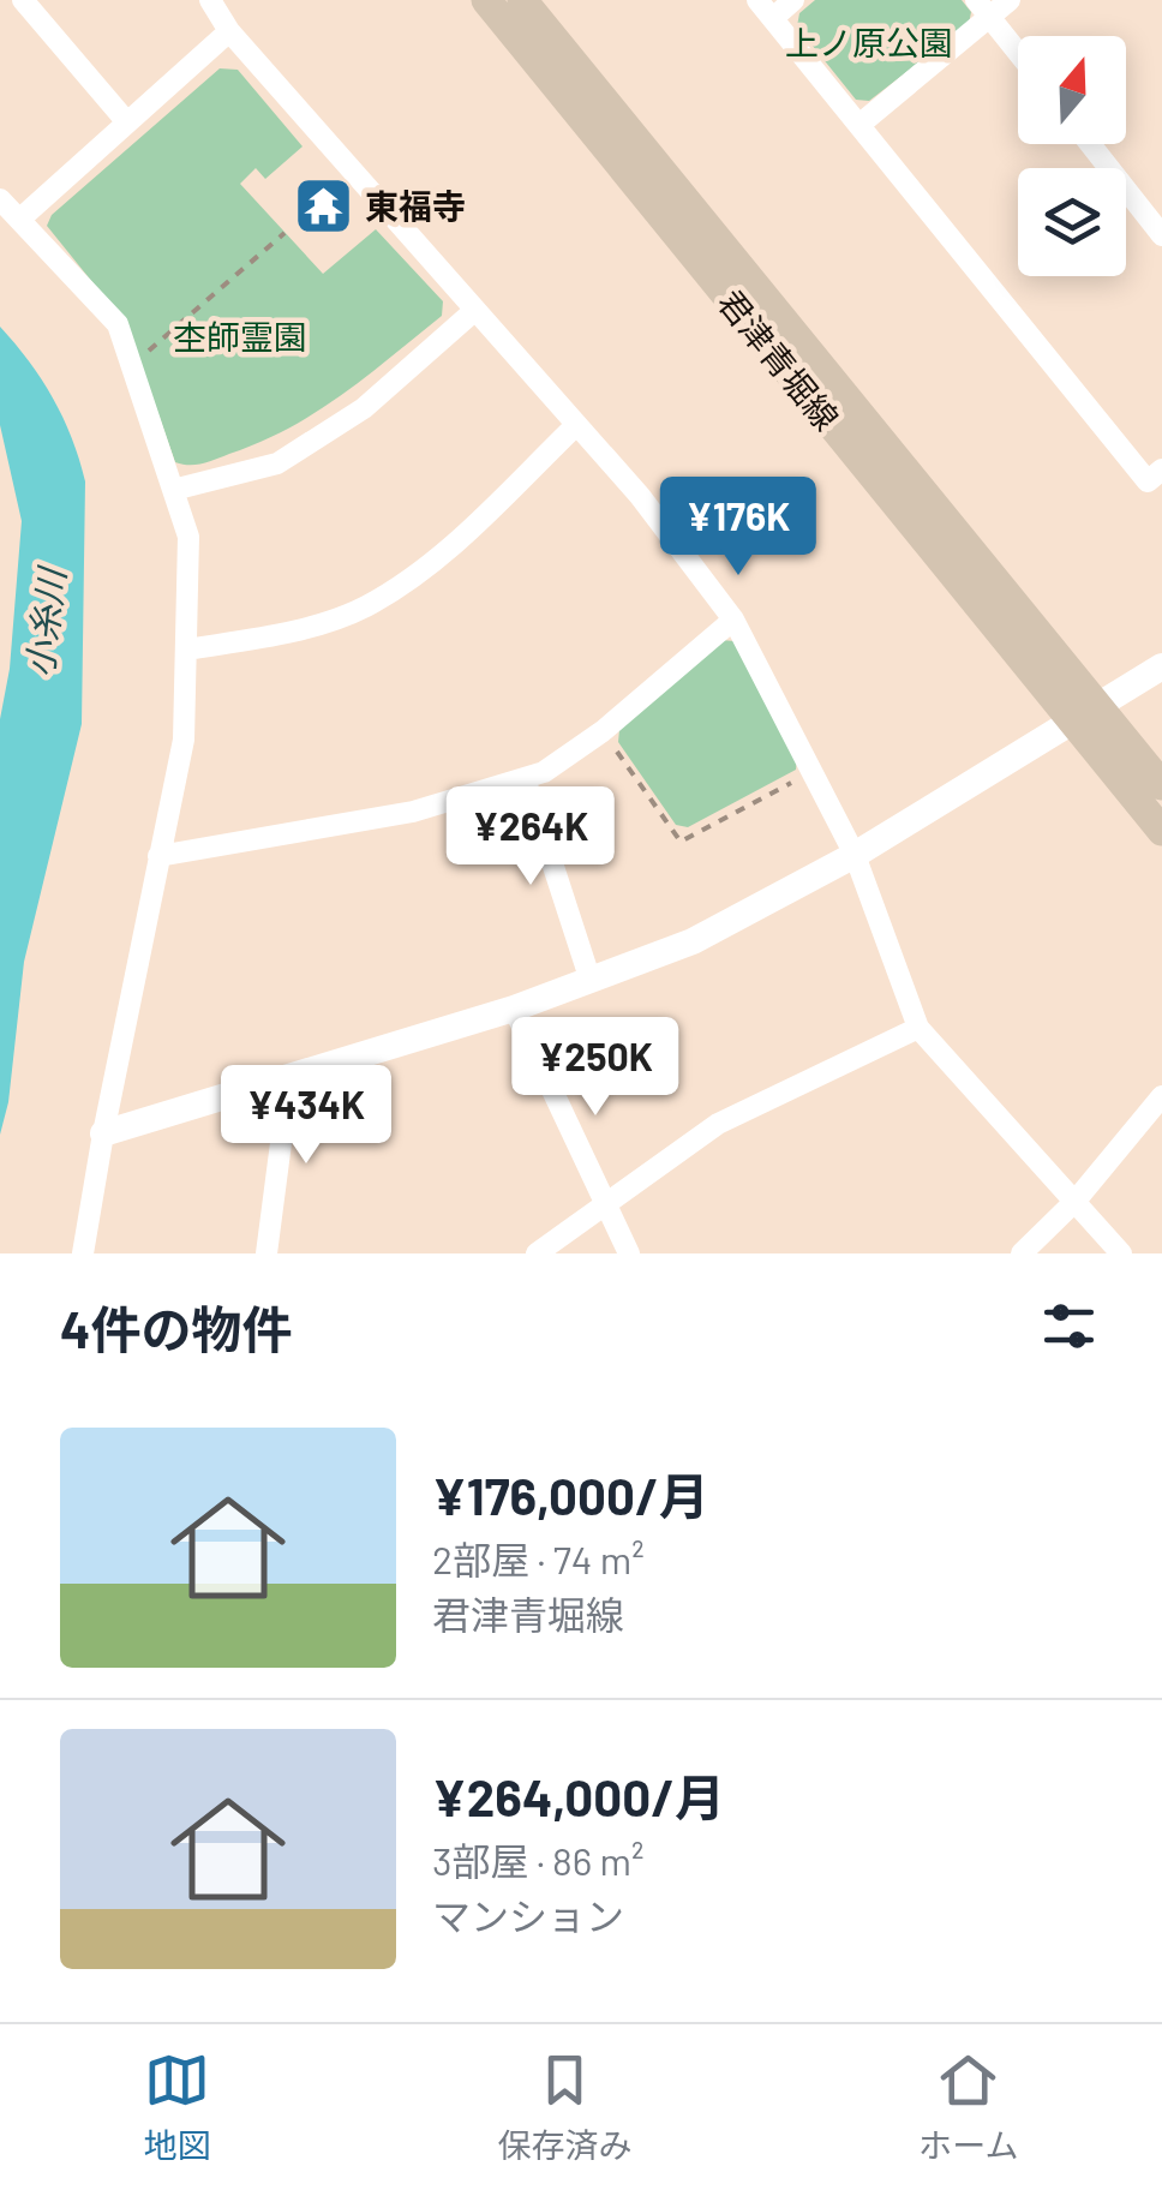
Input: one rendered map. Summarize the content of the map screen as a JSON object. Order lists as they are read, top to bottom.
{
  "streets": {
    "main road": ["君津青堀線"]
  },
  "water": ["小糸川"],
  "parks": ["上ノ原公園", "杢師霊園"],
  "places": {
    "temple": ["東福寺"]
  },
  "north": "top",
  "page": {
    "price": [
      "¥176K",
      "¥264K",
      "¥250K",
      "¥434K"
    ],
    "heading": "4件の物件",
    "list": [
      {
        "name": "¥176,000/月",
        "note": "2部屋 · 74 m² · 君津青堀線"
      },
      {
        "name": "¥264,000/月",
        "note": "3部屋 · 86 m² · マンション"
      }
    ],
    "tabs": ["地図", "保存済み", "ホーム"]
  }
}
